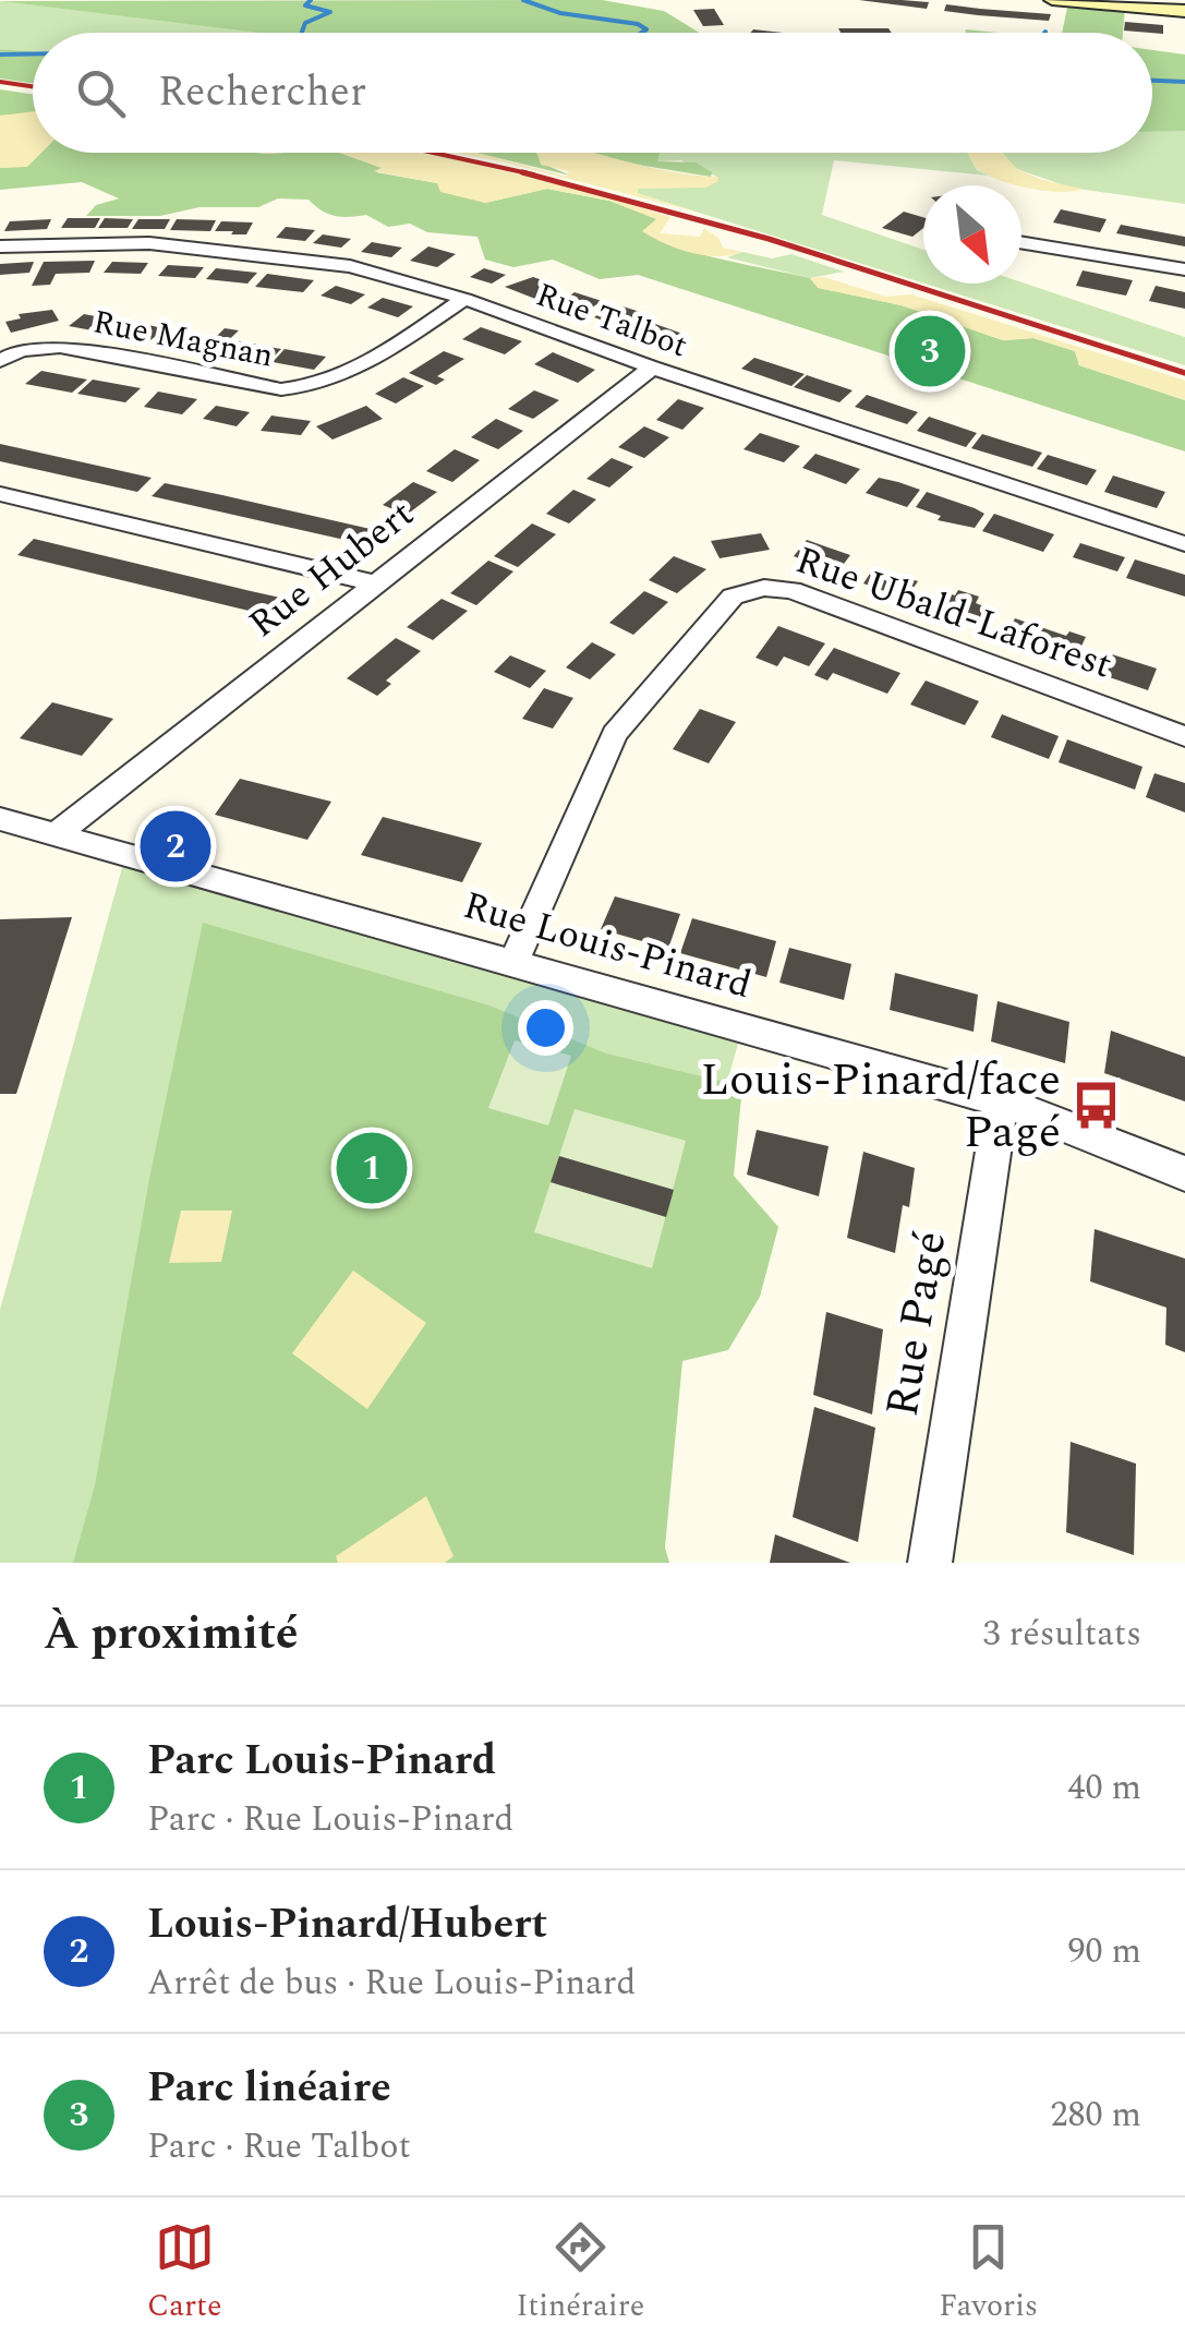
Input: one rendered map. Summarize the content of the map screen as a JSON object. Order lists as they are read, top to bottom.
{
  "streets": {
    "street": [
      "Rue Talbot",
      "Rue Magnan",
      "Rue Hubert",
      "Rue Ubald-Laforest",
      "Rue Louis-Pinard",
      "Rue Pagé"
    ]
  },
  "crossings": [
    ["Rue Talbot", "Rue Magnan"],
    ["Rue Talbot", "Rue Hubert"],
    ["Rue Hubert", "Rue Louis-Pinard"],
    ["Rue Ubald-Laforest", "Rue Louis-Pinard"],
    ["Rue Louis-Pinard", "Rue Pagé"]
  ],
  "places": {
    "bus stop": ["Louis-Pinard/face Pagé"]
  },
  "north": "bottom right",
  "page": {
    "search": "Rechercher",
    "pins": ["3", "2", "1"],
    "heading": ["À proximité", "3 résultats"],
    "list": [
      {
        "mark": "1",
        "name": "Parc Louis-Pinard",
        "note": "Parc · Rue Louis-Pinard",
        "value": "40 m"
      },
      {
        "mark": "2",
        "name": "Louis-Pinard/Hubert",
        "note": "Arrêt de bus · Rue Louis-Pinard",
        "value": "90 m"
      },
      {
        "mark": "3",
        "name": "Parc linéaire",
        "note": "Parc · Rue Talbot",
        "value": "280 m"
      }
    ],
    "nav": ["Carte", "Itinéraire", "Favoris"]
  }
}
